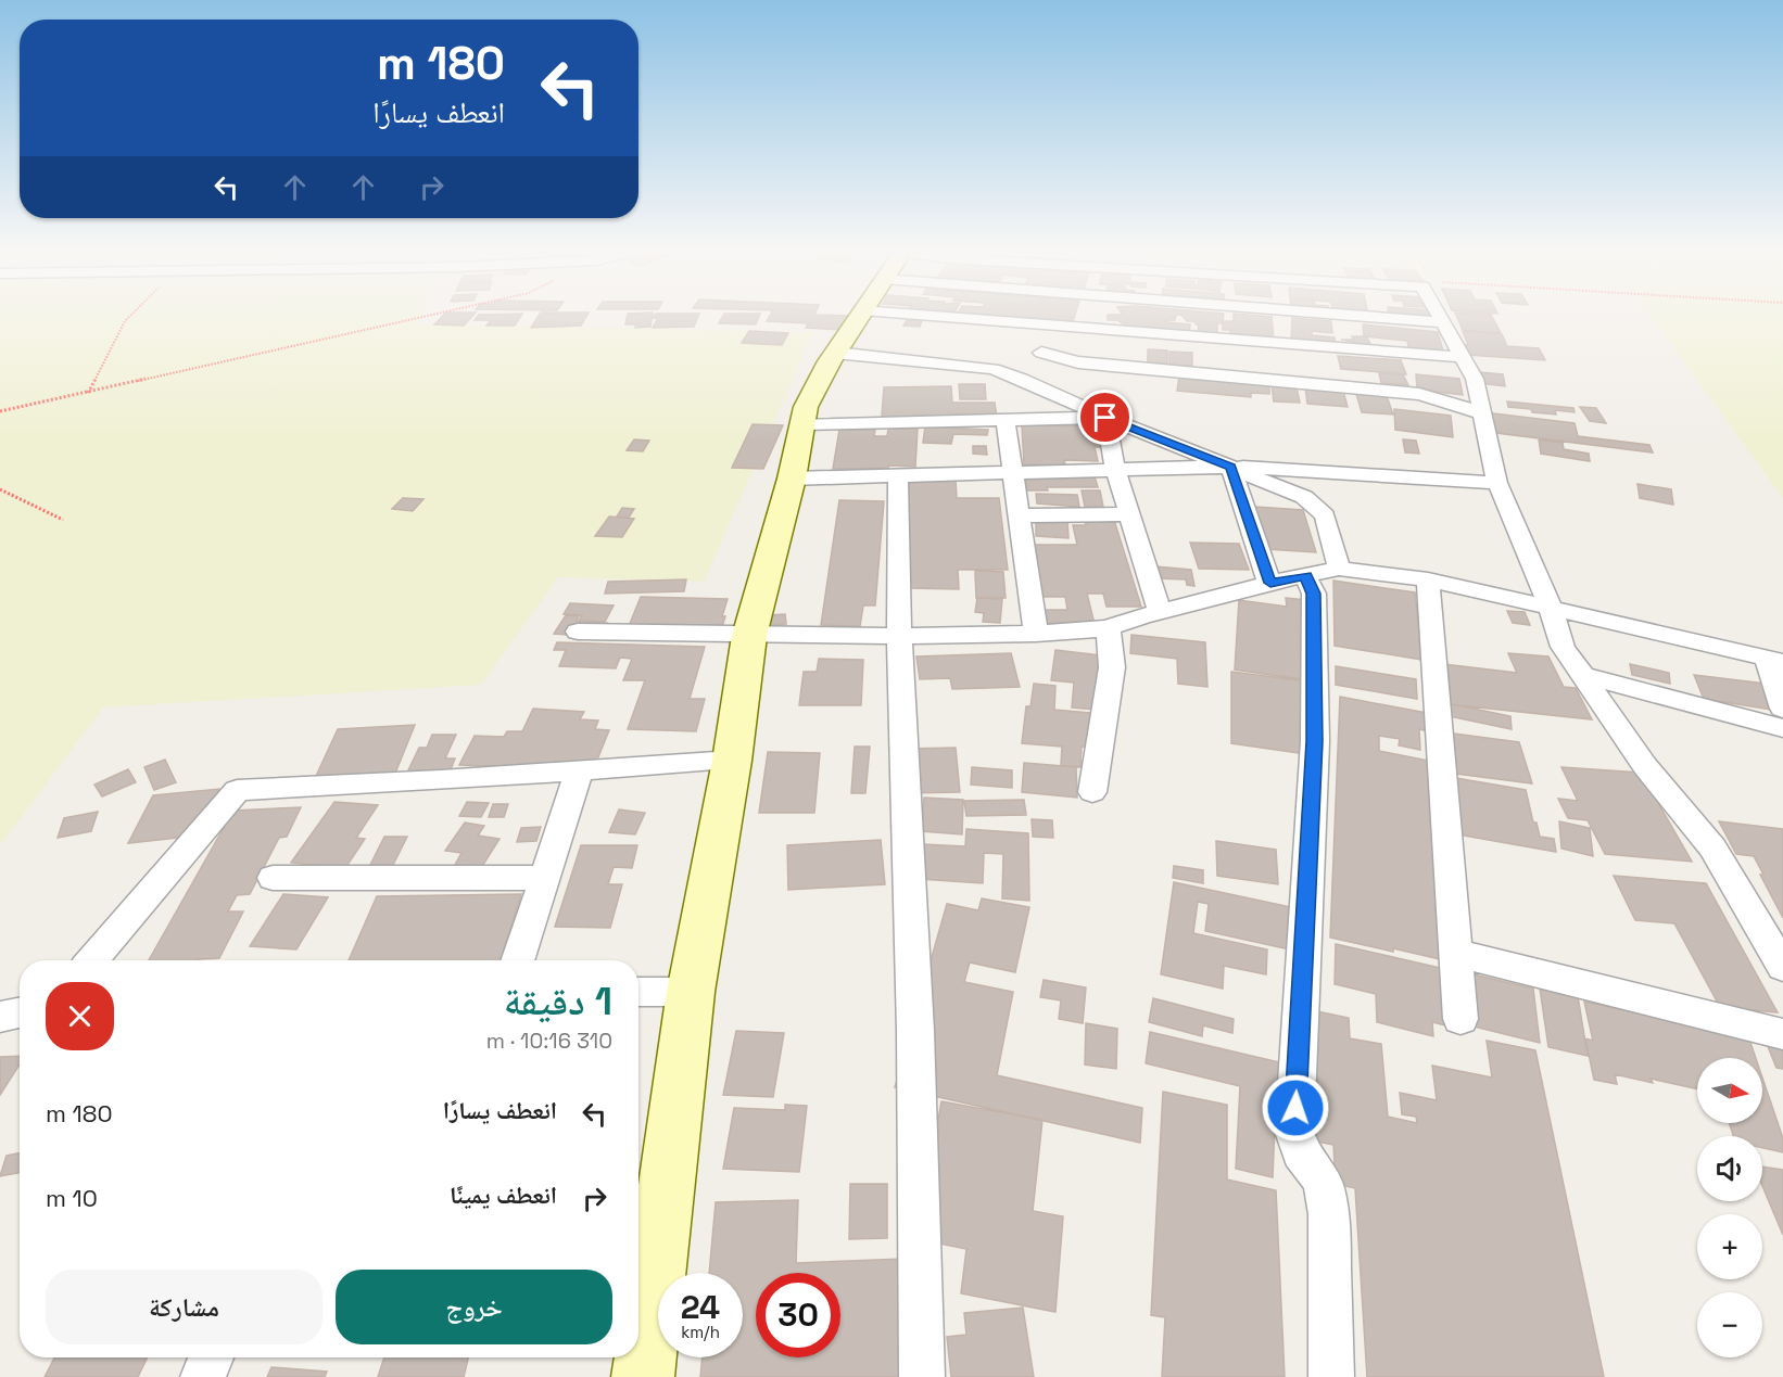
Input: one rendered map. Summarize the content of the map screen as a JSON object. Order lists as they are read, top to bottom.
{
  "north": "right",
  "page": {
    "turn": ["180 m", "انعطف يسارًا"],
    "heading": ["1 دقيقة", "310 m · 10:16"],
    "map_buttons": ["+", "−"],
    "list": [
      {
        "name": "انعطف يسارًا",
        "value": "180 m"
      },
      {
        "name": "انعطف يمينًا",
        "value": "10 m"
      }
    ],
    "buttons": ["خروج", "مشاركة"],
    "speed": "24 km/h",
    "limit": "30"
  }
}
